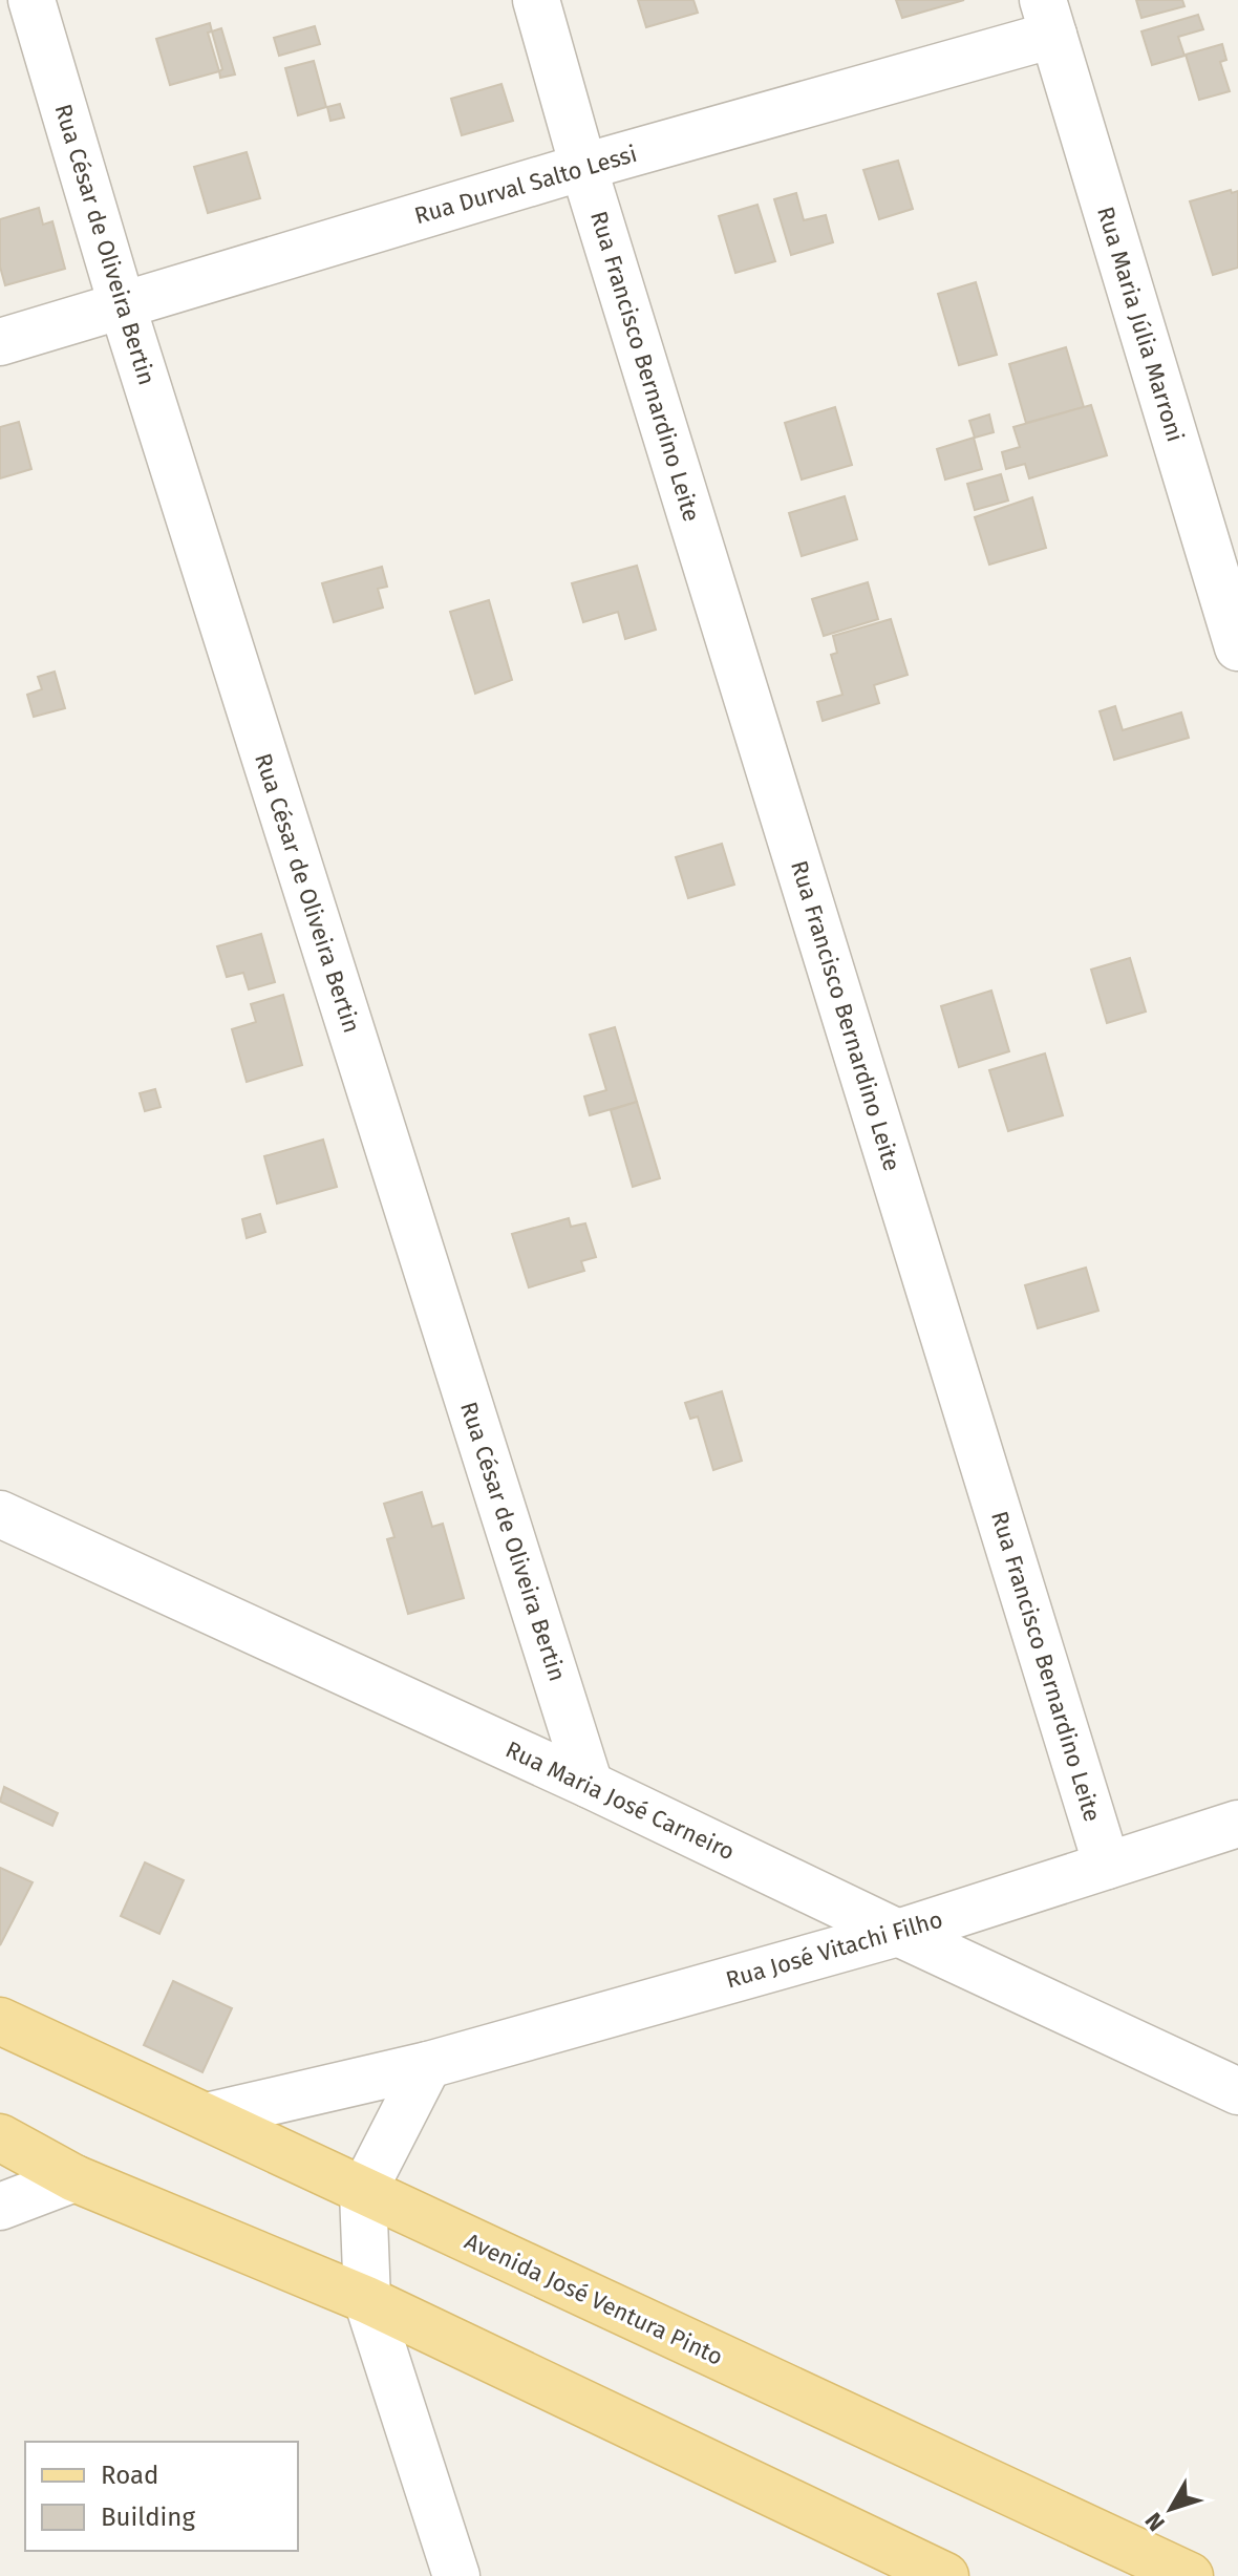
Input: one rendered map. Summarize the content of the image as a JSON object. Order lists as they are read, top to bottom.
{
  "streets": {
    "main road": ["Avenida José Ventura Pinto"],
    "street": [
      "Rua Durval Salto Lessi",
      "Rua César de Oliveira Bertin",
      "Rua Maria Júlia Marroni",
      "Rua Francisco Bernardino Leite",
      "Rua Maria José Carneiro",
      "Rua José Vitachi Filho"
    ]
  },
  "crossings": [
    ["Rua Durval Salto Lessi", "Rua César de Oliveira Bertin"],
    ["Rua Durval Salto Lessi", "Rua Maria Júlia Marroni"],
    ["Rua Durval Salto Lessi", "Rua Francisco Bernardino Leite"],
    ["Rua César de Oliveira Bertin", "Rua Maria José Carneiro"],
    ["Rua Francisco Bernardino Leite", "Rua José Vitachi Filho"],
    ["Rua Maria José Carneiro", "Rua José Vitachi Filho"],
    ["Rua José Vitachi Filho", "Avenida José Ventura Pinto"]
  ],
  "legend": ["Road", "Building"],
  "north": "bottom left"
}
